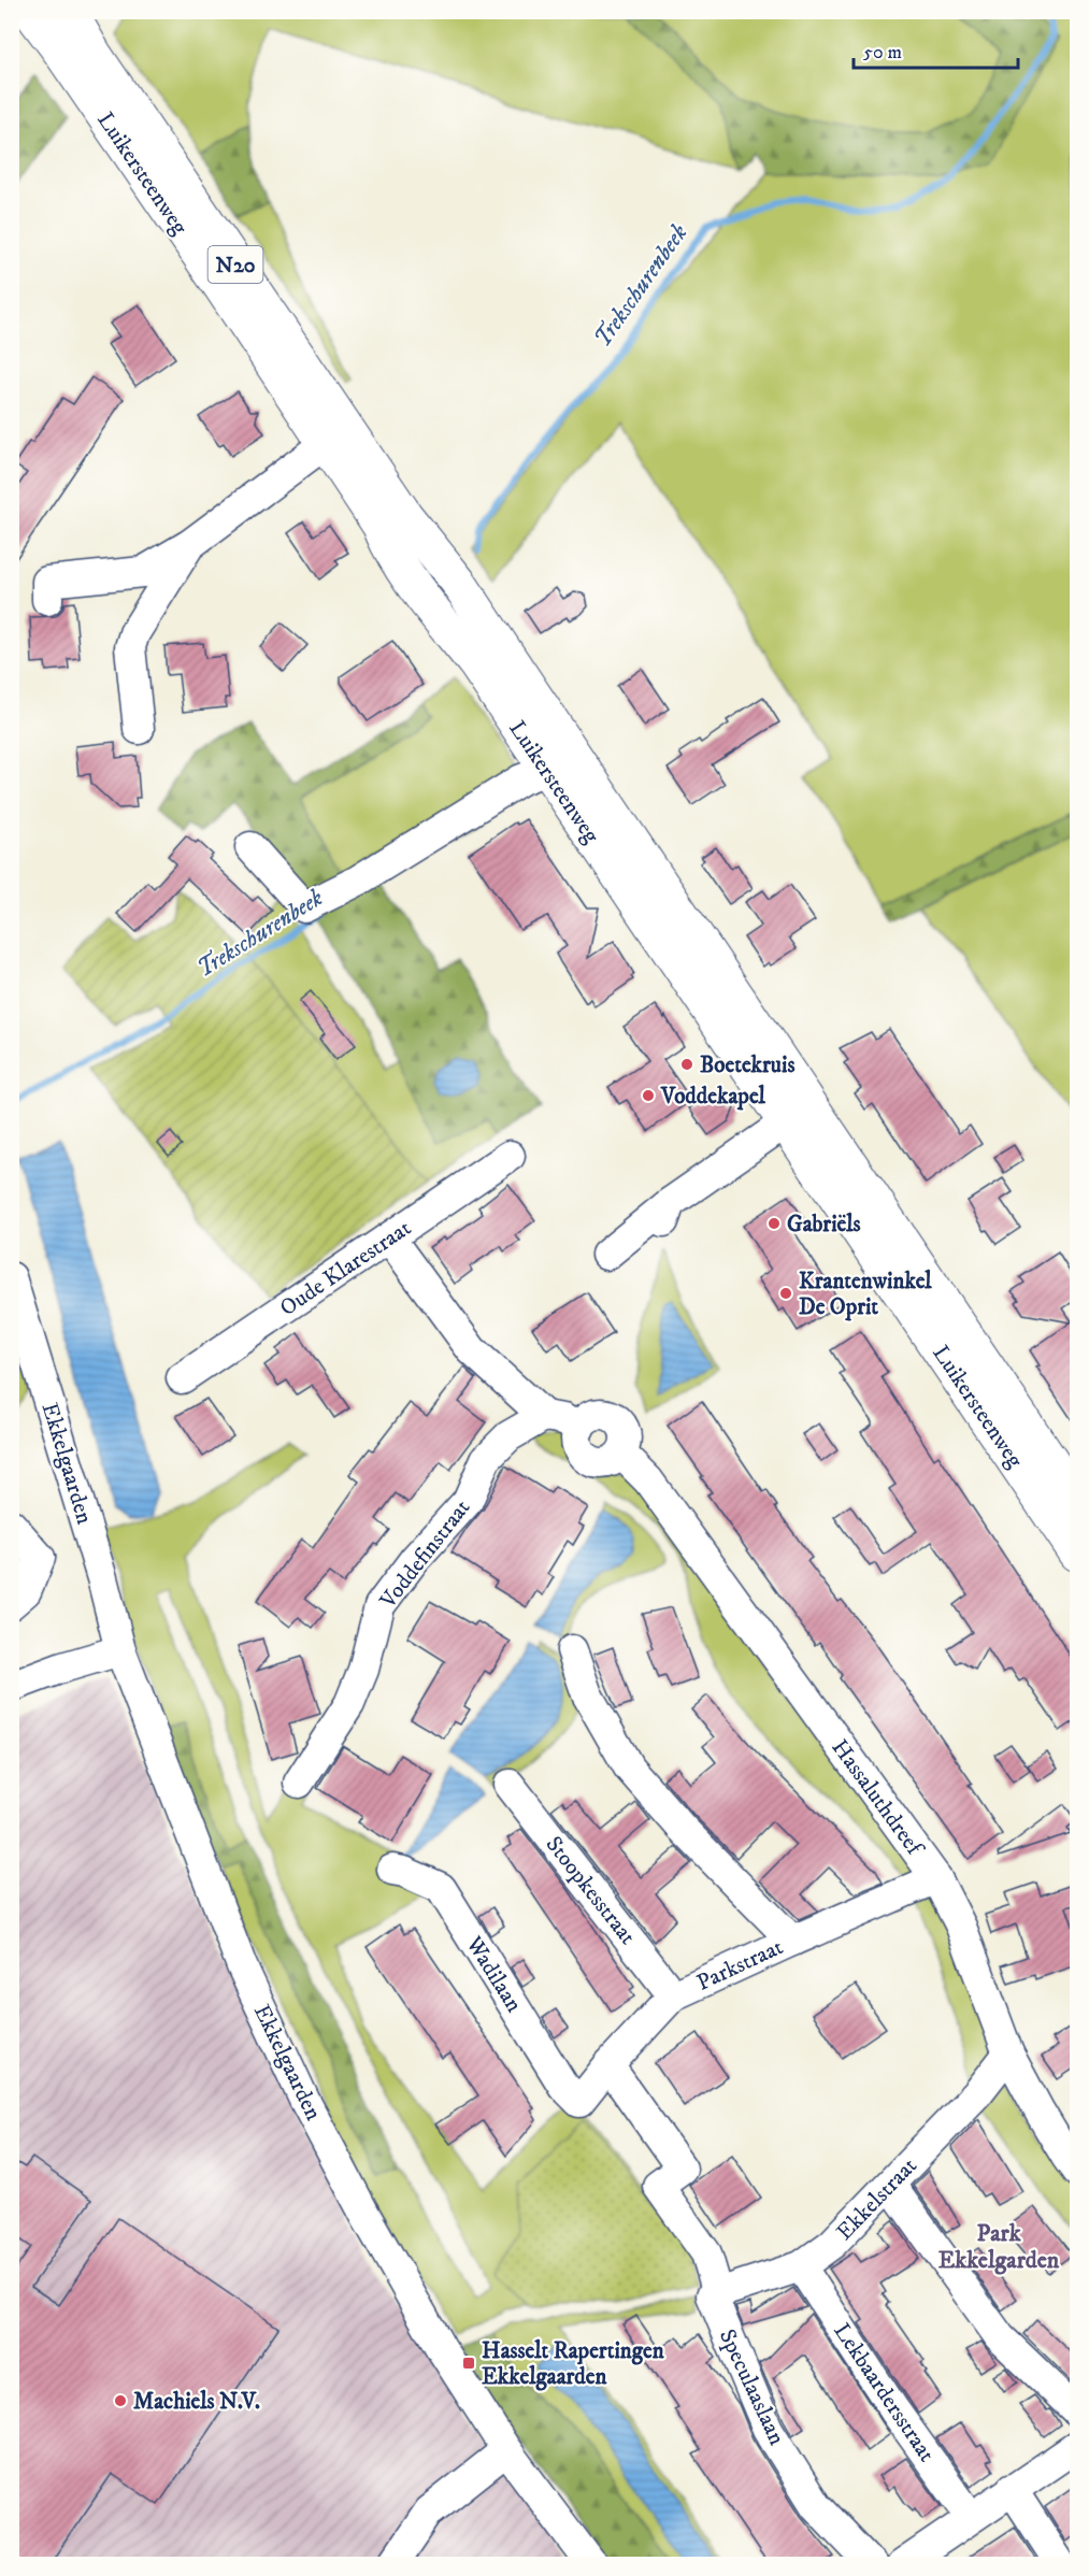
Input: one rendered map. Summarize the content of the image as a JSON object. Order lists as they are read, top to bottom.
{
  "streets": {
    "main road": ["Luikersteenweg", "N20"],
    "street": [
      "Oude Klarestraat",
      "Ekkelgaarden",
      "Voddefinstraat",
      "Hassaluthdreef",
      "Stoopkesstraat",
      "Parkstraat",
      "Wadilaan",
      "Ekkelstraat",
      "Speculaaslaan",
      "Lekbaardersstraat"
    ]
  },
  "crossings": [
    ["Voddefinstraat", "Hassaluthdreef"],
    ["Hassaluthdreef", "Parkstraat"],
    ["Hassaluthdreef", "Ekkelstraat"],
    ["Stoopkesstraat", "Parkstraat"],
    ["Parkstraat", "Wadilaan"],
    ["Parkstraat", "Speculaaslaan"],
    ["Ekkelstraat", "Speculaaslaan"],
    ["Ekkelstraat", "Lekbaardersstraat"]
  ],
  "districts": ["Park Ekkelgarden"],
  "water": ["Trekschurenbeek"],
  "places": {
    "other": [
      "Boetekruis",
      "Voddekapel",
      "Gabriëls",
      "Krantenwinkel De Oprit",
      "Machiels N.V."
    ],
    "transit": ["Hasselt Rapertingen Ekkelgaarden"]
  },
  "scale_bar": "50 m"
}
